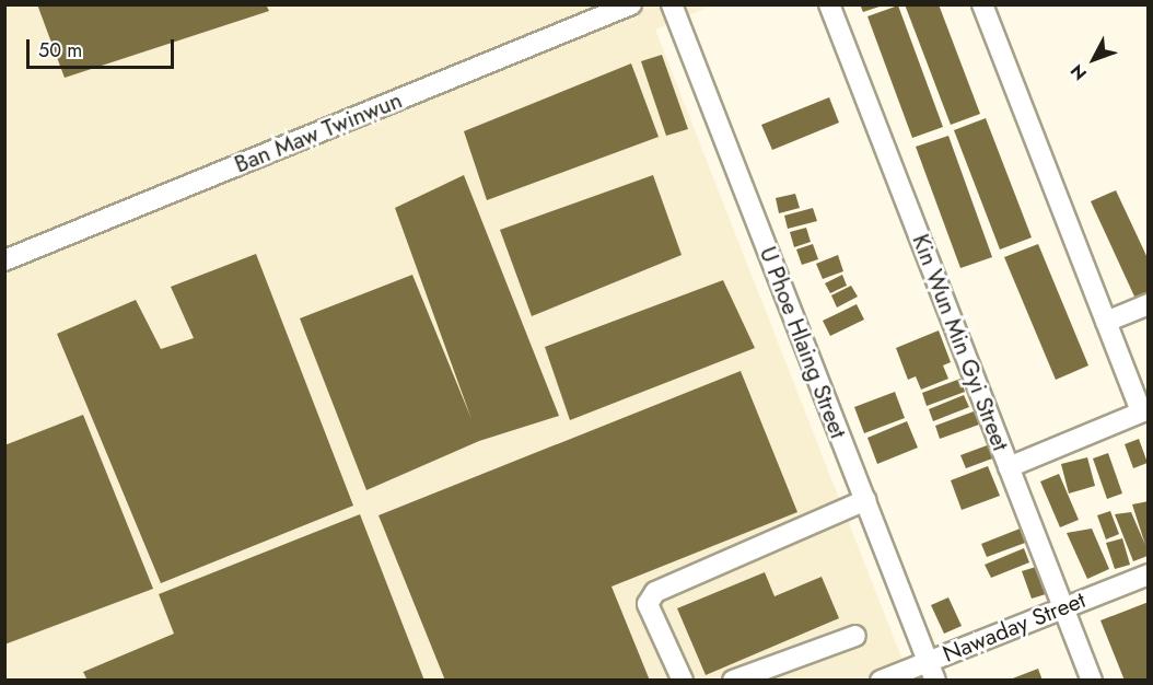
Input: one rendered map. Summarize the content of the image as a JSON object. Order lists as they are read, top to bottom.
{
  "streets": {
    "street": [
      "Ban Maw Twinwun",
      "U Phoe Hlaing Street",
      "Kin Wun Min Gyi Street",
      "Nawaday Street"
    ]
  },
  "crossings": [
    ["U Phoe Hlaing Street", "Nawaday Street"],
    ["Kin Wun Min Gyi Street", "Nawaday Street"]
  ],
  "scale_bar": "50 m",
  "north": "bottom left"
}
